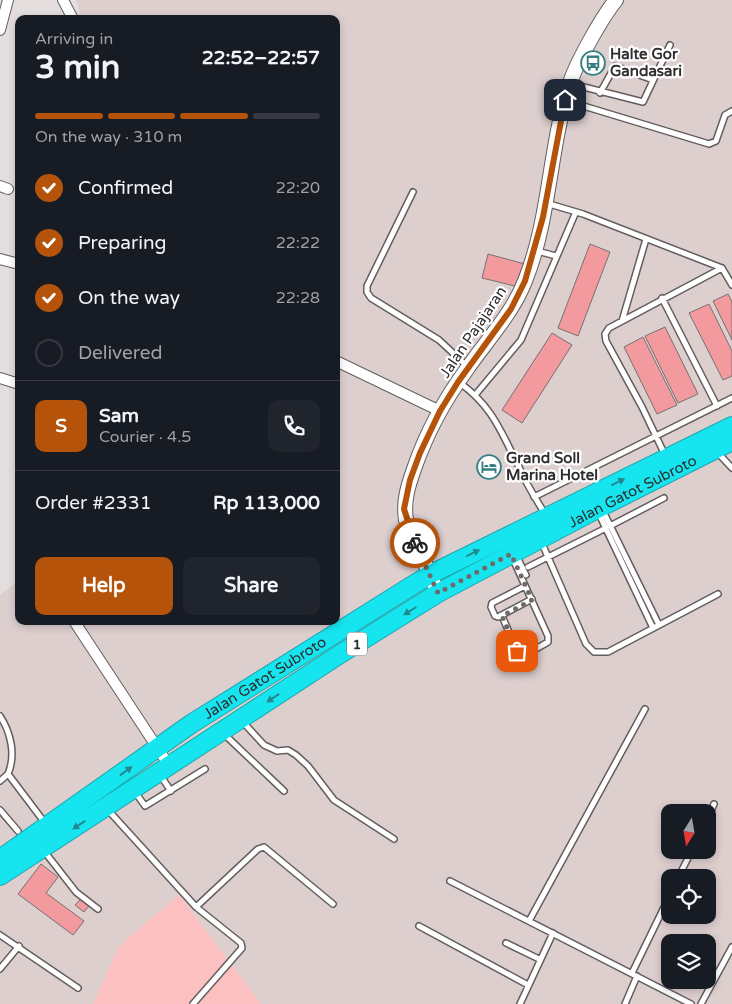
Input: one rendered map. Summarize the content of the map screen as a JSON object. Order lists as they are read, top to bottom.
{
  "streets": {
    "highway": ["Jalan Gatot Subroto", "1"],
    "main road": ["Jalan Pajajaran"]
  },
  "crossings": [
    ["Jalan Pajajaran", "Jalan Gatot Subroto"]
  ],
  "places": {
    "bus stop": ["Halte Gor Gandasari"],
    "hotel": ["Grand Soll Marina Hotel"]
  },
  "north": "bottom",
  "page": {
    "heading": ["3 min", "Arriving in", "22:52–22:57"],
    "panel": [
      "Sam",
      "Courier · 4.5",
      "Order #2331",
      "Rp 113,000"
    ],
    "bar": "On the way · 310 m",
    "list": [
      ["Confirmed", "22:20"],
      ["Preparing", "22:22"],
      ["On the way", "22:28"],
      "Delivered"
    ],
    "round": "S",
    "buttons": ["Help", "Share"]
  }
}
